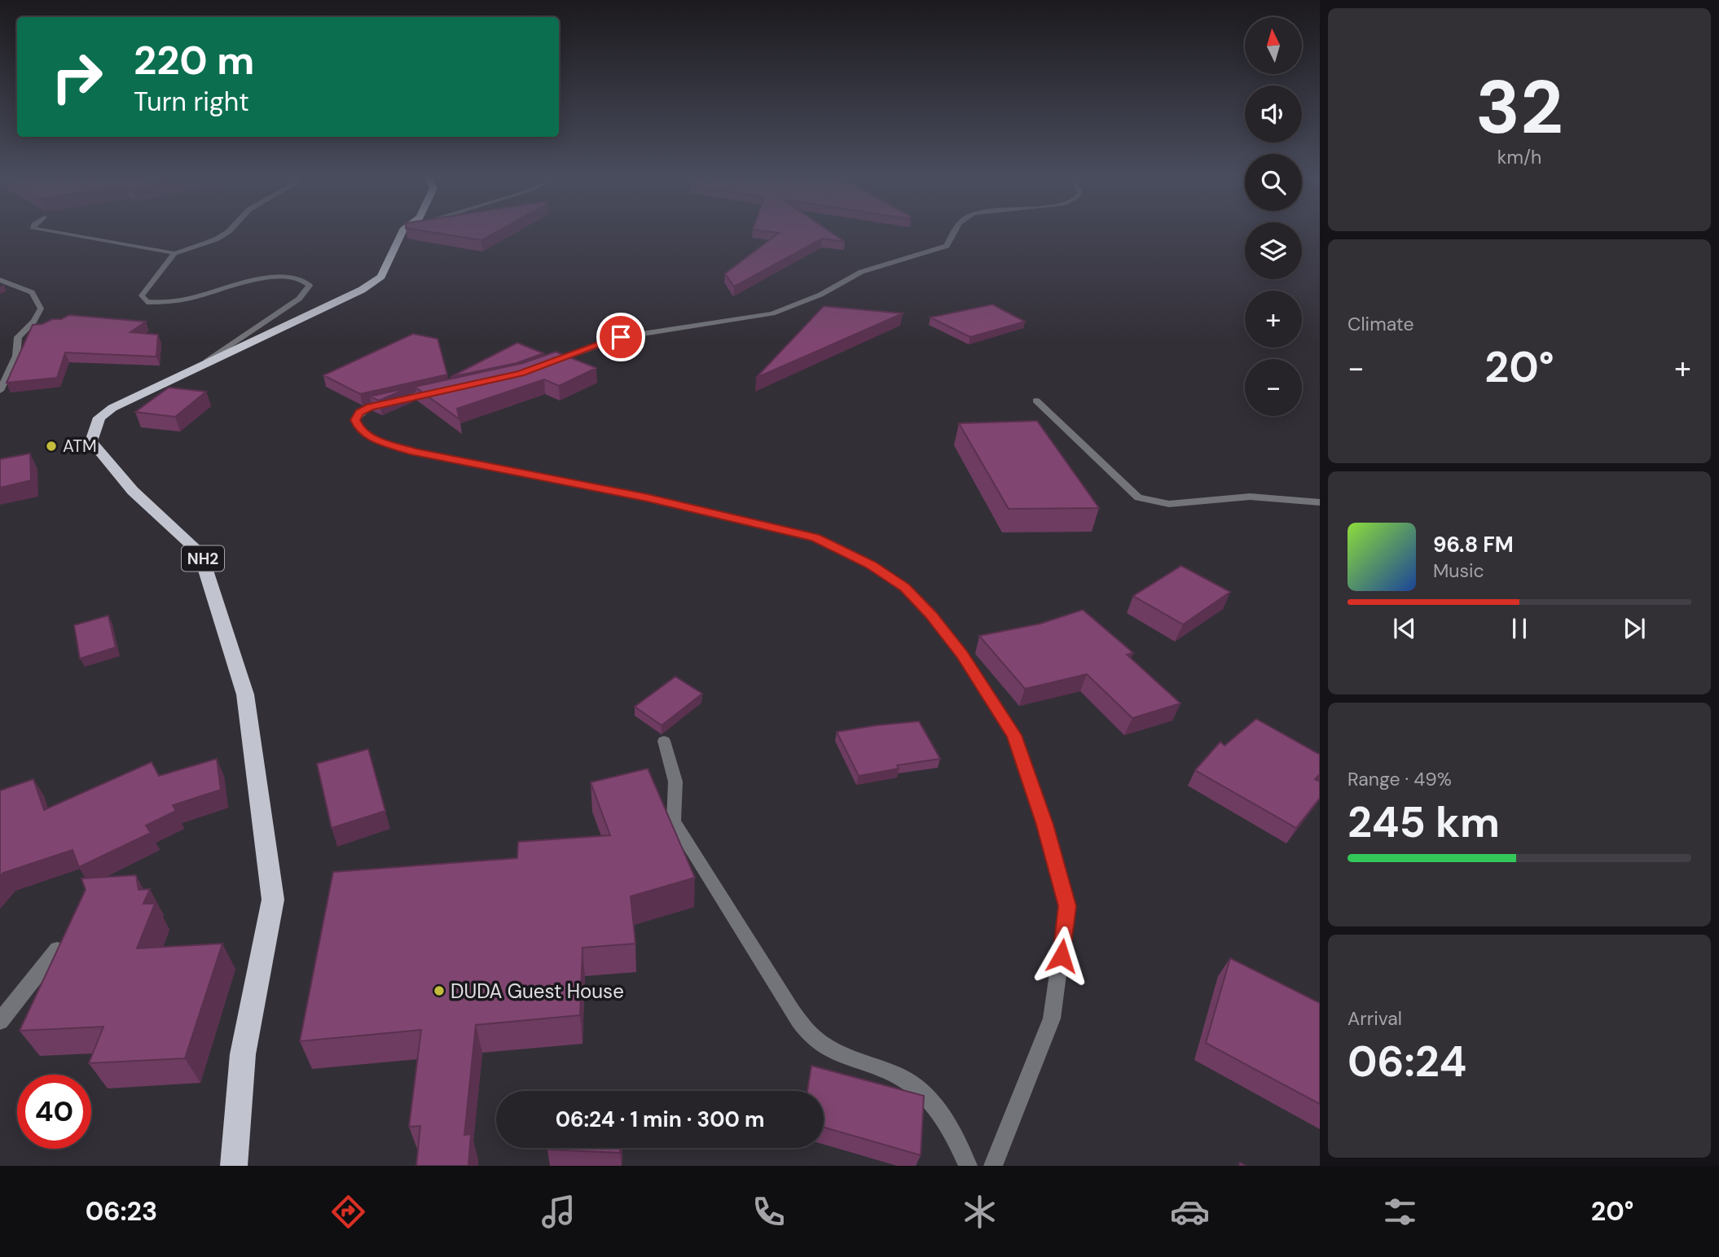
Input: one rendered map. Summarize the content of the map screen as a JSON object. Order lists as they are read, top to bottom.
{
  "streets": {
    "highway": ["NH2"]
  },
  "places": ["ATM", "DUDA Guest House"],
  "north": "top",
  "page": {
    "tile": [
      ["32", "km/h"],
      "Climate",
      ["Range · 49%", "245 km"],
      ["Arrival", "06:24"]
    ],
    "map_buttons": ["+", "−"],
    "turn": ["220 m", "Turn right"],
    "heat": ["−", "20°", "+"],
    "song": ["96.8 FM", "Music"],
    "limit": "40",
    "trip": "06:24 · 1 min · 300 m",
    "tabs": ["06:23", "20°"]
  }
}
